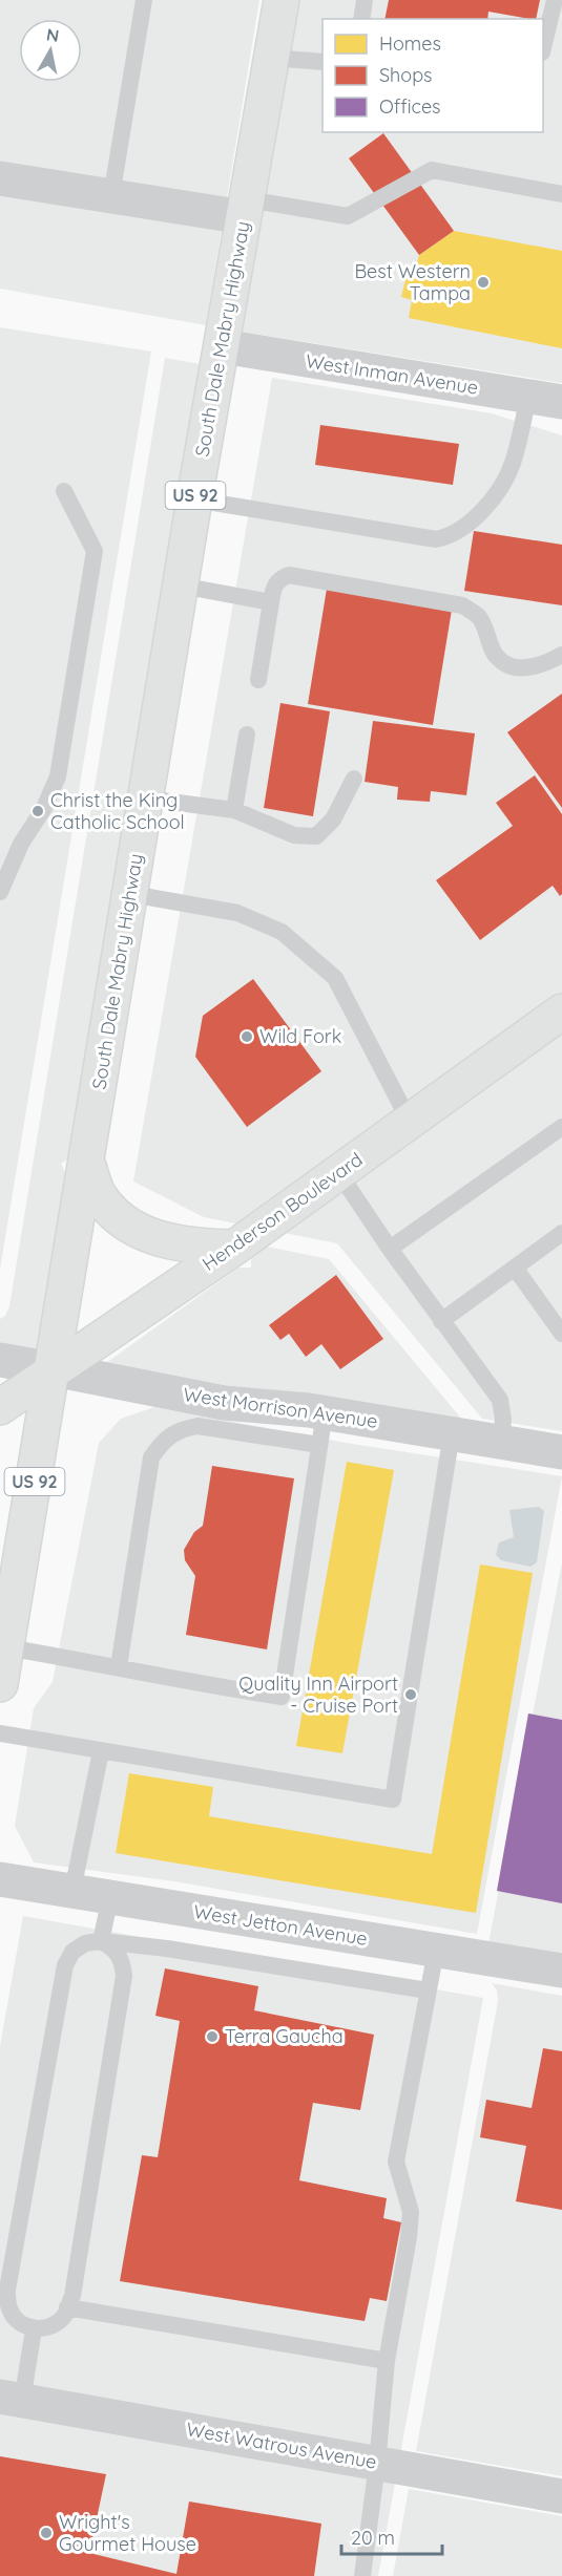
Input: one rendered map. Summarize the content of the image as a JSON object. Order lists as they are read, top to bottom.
{
  "streets": {
    "main road": ["South Dale Mabry Highway", "US 92", "Henderson Boulevard"],
    "street": [
      "West Inman Avenue",
      "West Morrison Avenue",
      "West Jetton Avenue",
      "West Watrous Avenue"
    ]
  },
  "crossings": [
    ["South Dale Mabry Highway", "West Inman Avenue"],
    ["South Dale Mabry Highway", "Henderson Boulevard"],
    ["South Dale Mabry Highway", "West Morrison Avenue"],
    ["Henderson Boulevard", "West Morrison Avenue"]
  ],
  "places": [
    "Best Western Tampa",
    "Christ the King Catholic School",
    "Wild Fork",
    "Quality Inn Airport - Cruise Port",
    "Terra Gaucha",
    "Wright's Gourmet House"
  ],
  "legend": ["Homes", "Shops", "Offices"],
  "scale_bar": "20 m",
  "north": "top"
}
